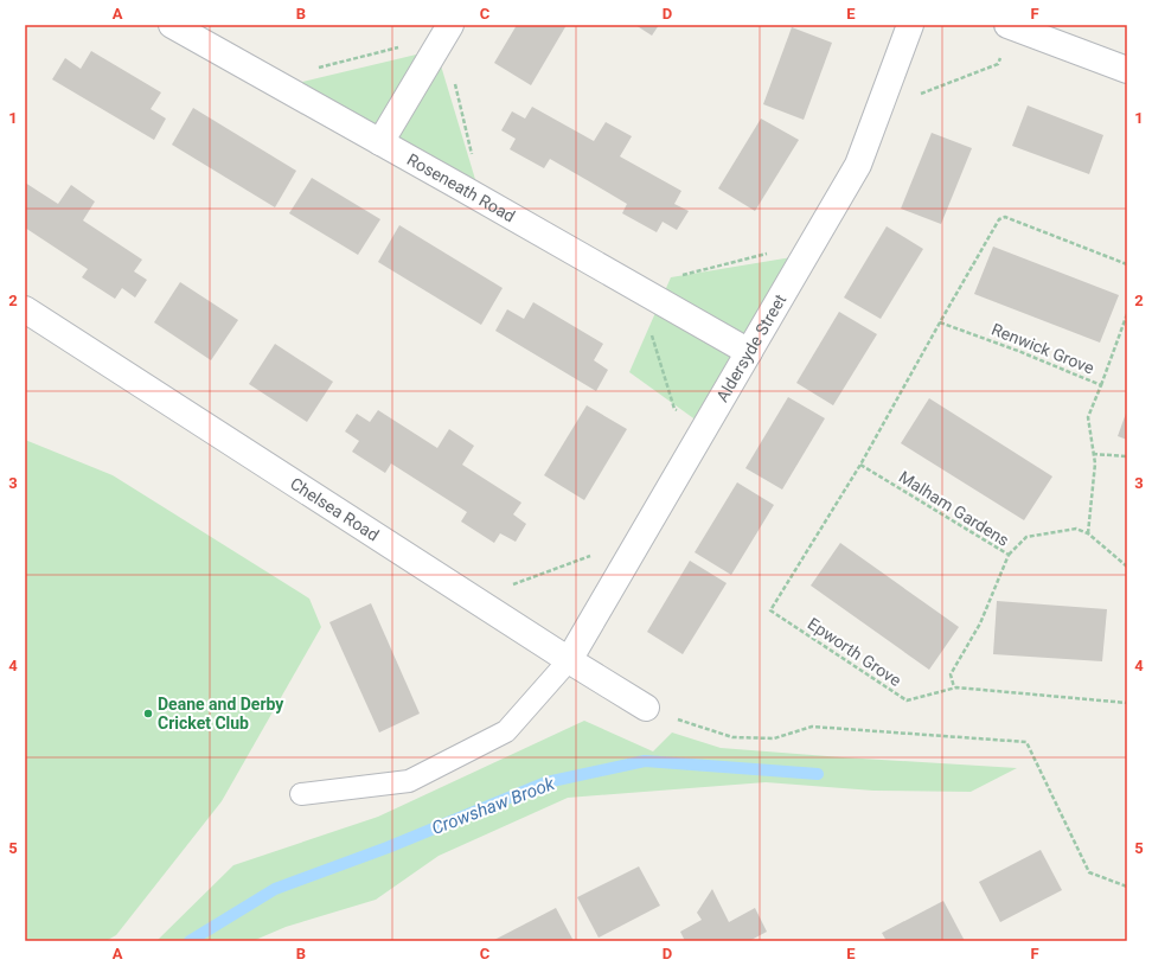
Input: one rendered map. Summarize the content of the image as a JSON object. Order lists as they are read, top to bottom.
{
  "streets": {
    "street": ["Roseneath Road", "Aldersyde Street", "Chelsea Road"],
    "path": ["Renwick Grove", "Malham Gardens", "Epworth Grove"]
  },
  "crossings": [
    ["Roseneath Road", "Aldersyde Street"],
    ["Aldersyde Street", "Chelsea Road"],
    ["Malham Gardens", "Epworth Grove"]
  ],
  "water": ["Crowshaw Brook"],
  "places": ["Deane and Derby Cricket Club"],
  "grid": {
    "columns": [
      "A",
      "B",
      "C",
      "D",
      "E",
      "F"
    ],
    "rows": [
      "1",
      "2",
      "3",
      "4",
      "5"
    ]
  }
}
